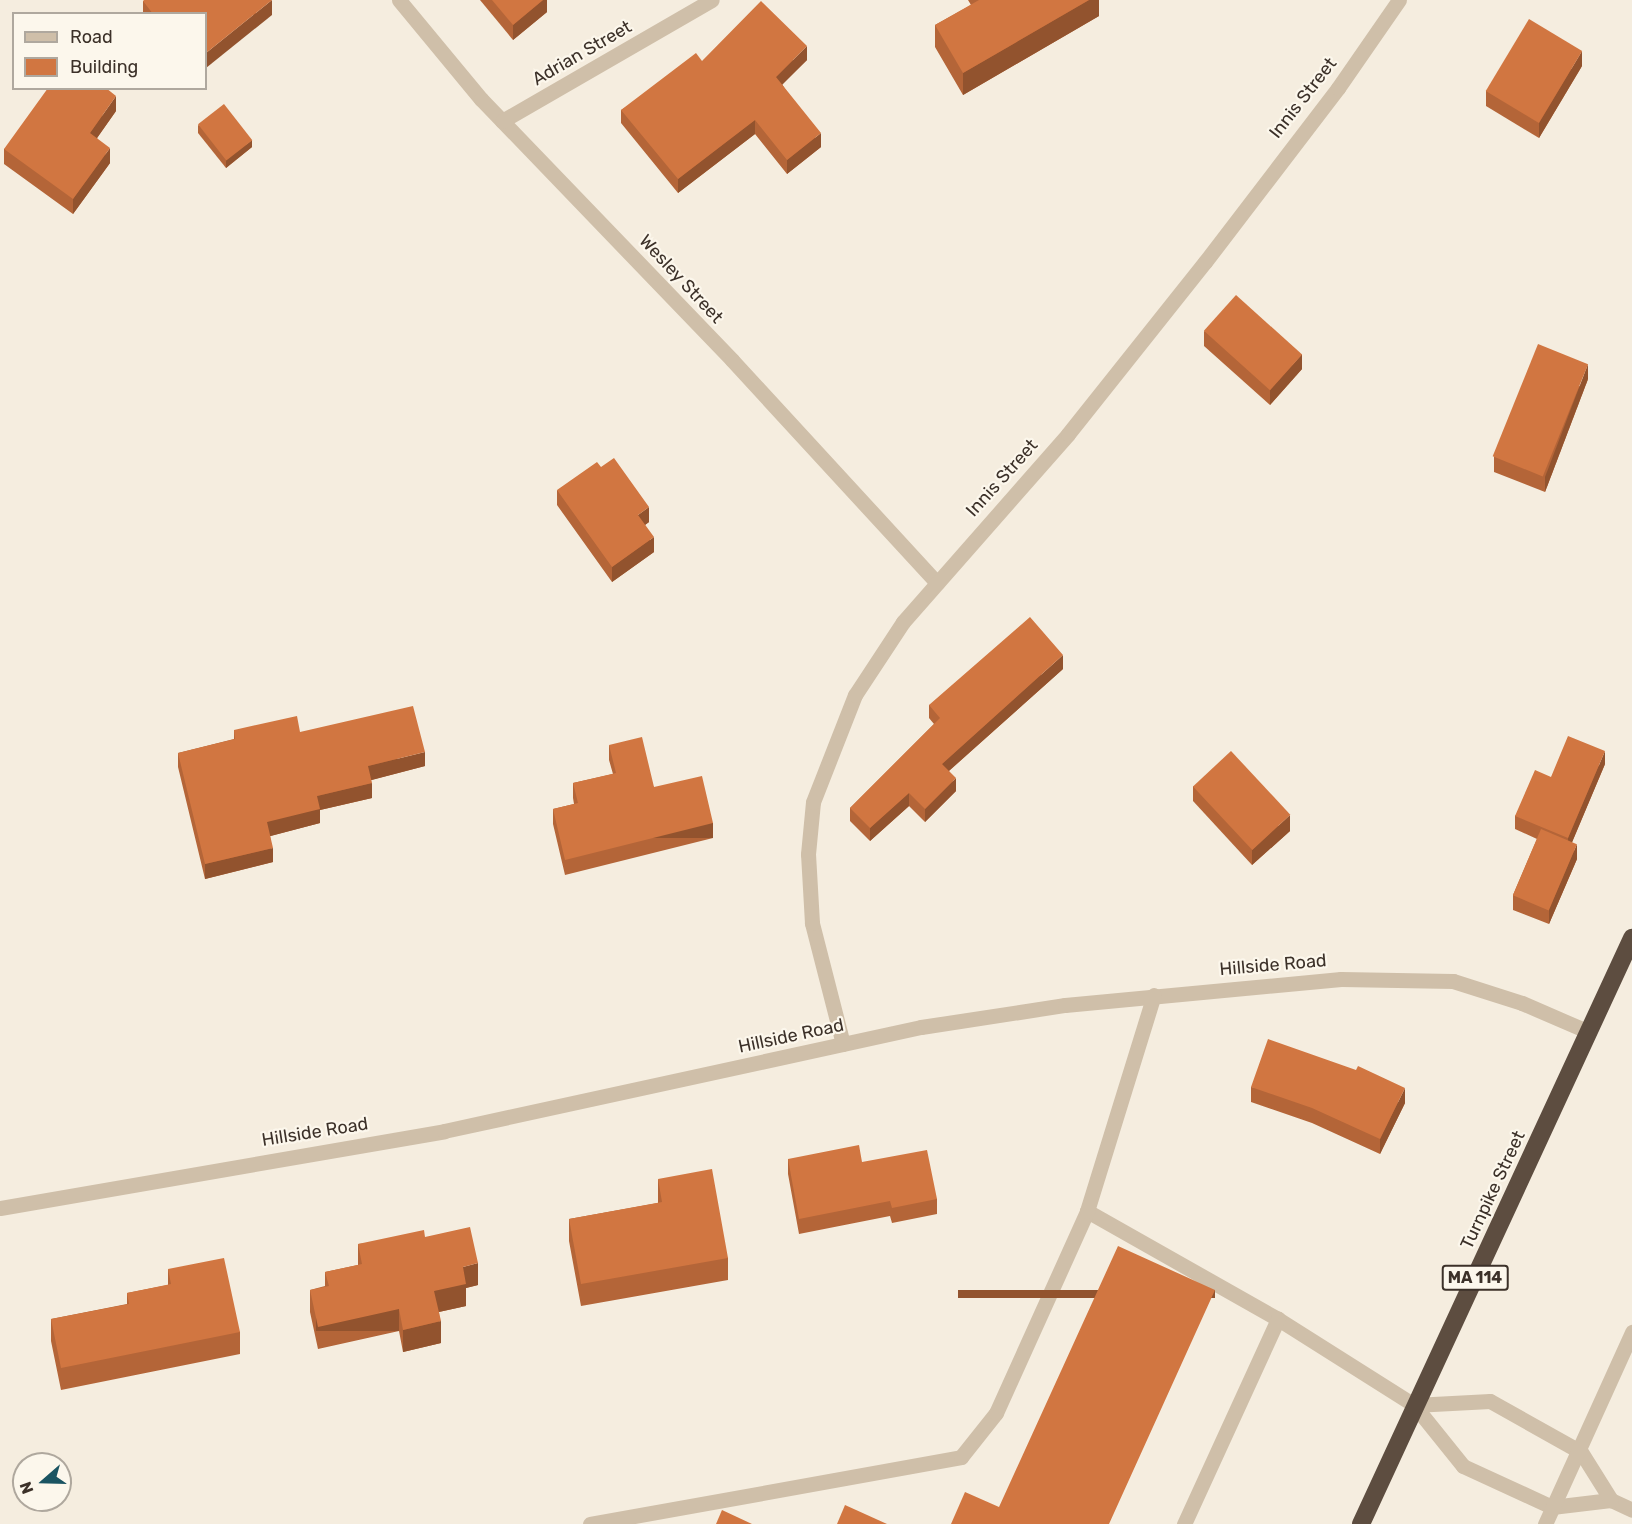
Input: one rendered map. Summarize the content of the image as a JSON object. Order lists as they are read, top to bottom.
{
  "streets": {
    "highway": ["Turnpike Street", "MA 114"],
    "street": [
      "Adrian Street",
      "Innis Street",
      "Wesley Street",
      "Hillside Road"
    ]
  },
  "crossings": [
    ["Adrian Street", "Wesley Street"],
    ["Innis Street", "Wesley Street"],
    ["Innis Street", "Hillside Road"],
    ["Hillside Road", "Turnpike Street"]
  ],
  "legend": ["Road", "Building"],
  "north": "left"
}
